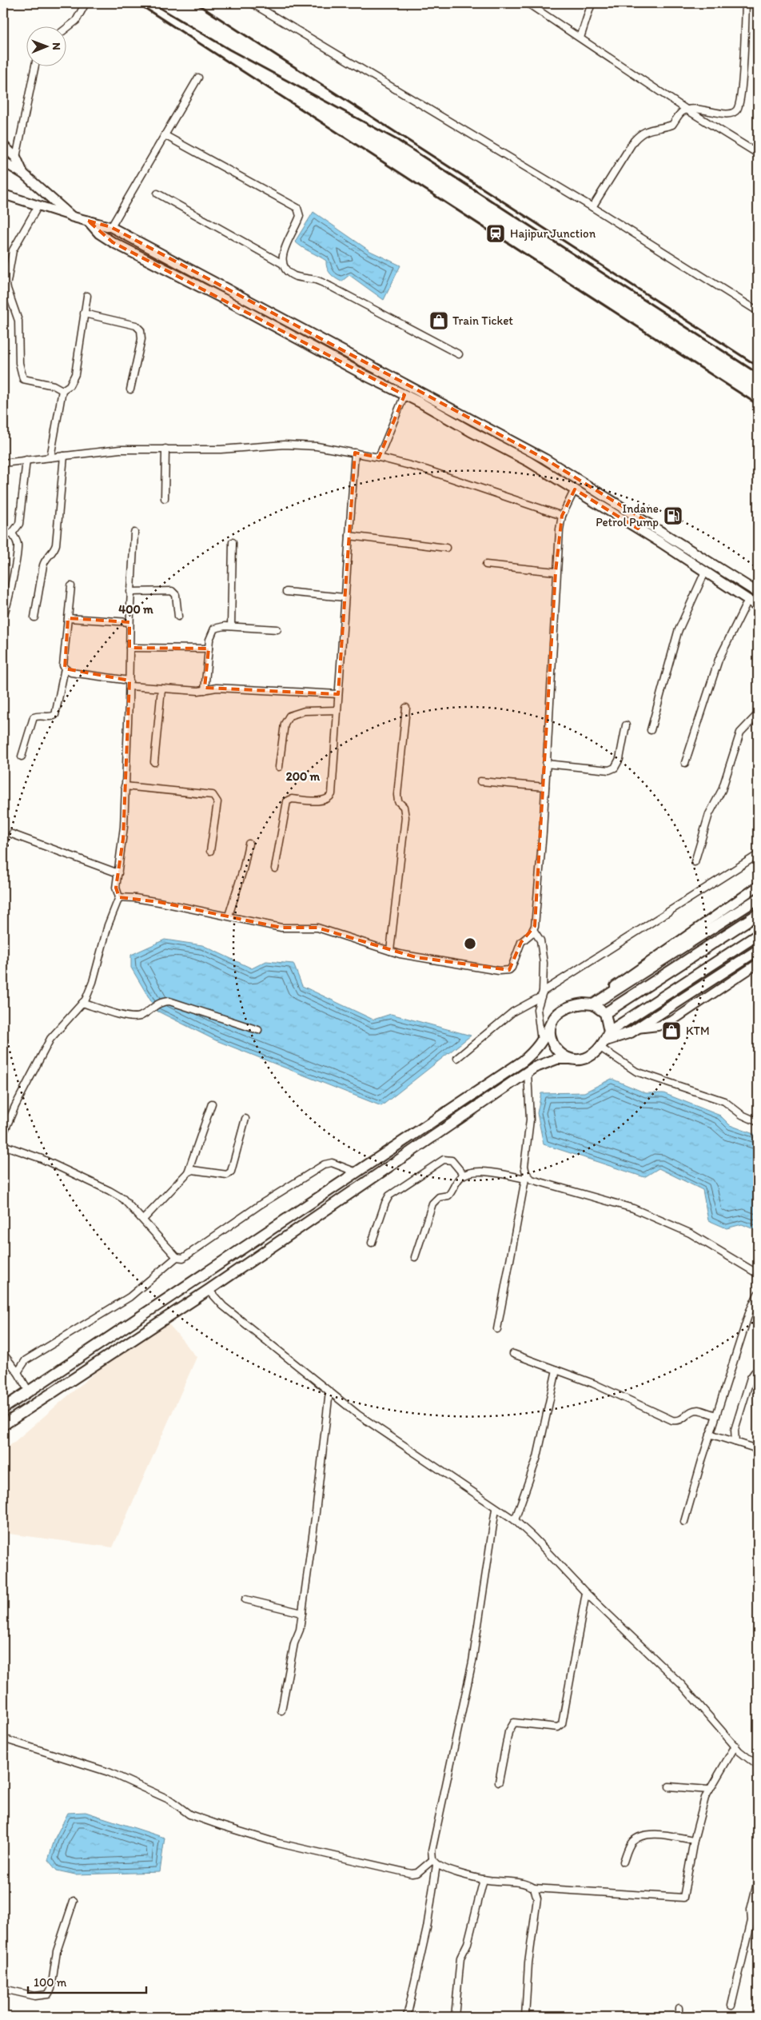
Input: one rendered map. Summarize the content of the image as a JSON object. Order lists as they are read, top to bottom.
{
  "places": {
    "station": ["Hajipur Junction"],
    "shop": ["Train Ticket", "KTM"],
    "fuel station": ["Indane Petrol Pump"]
  },
  "scale_bar": "100 m",
  "north": "right",
  "rings": ["400 m", "200 m"]
}
